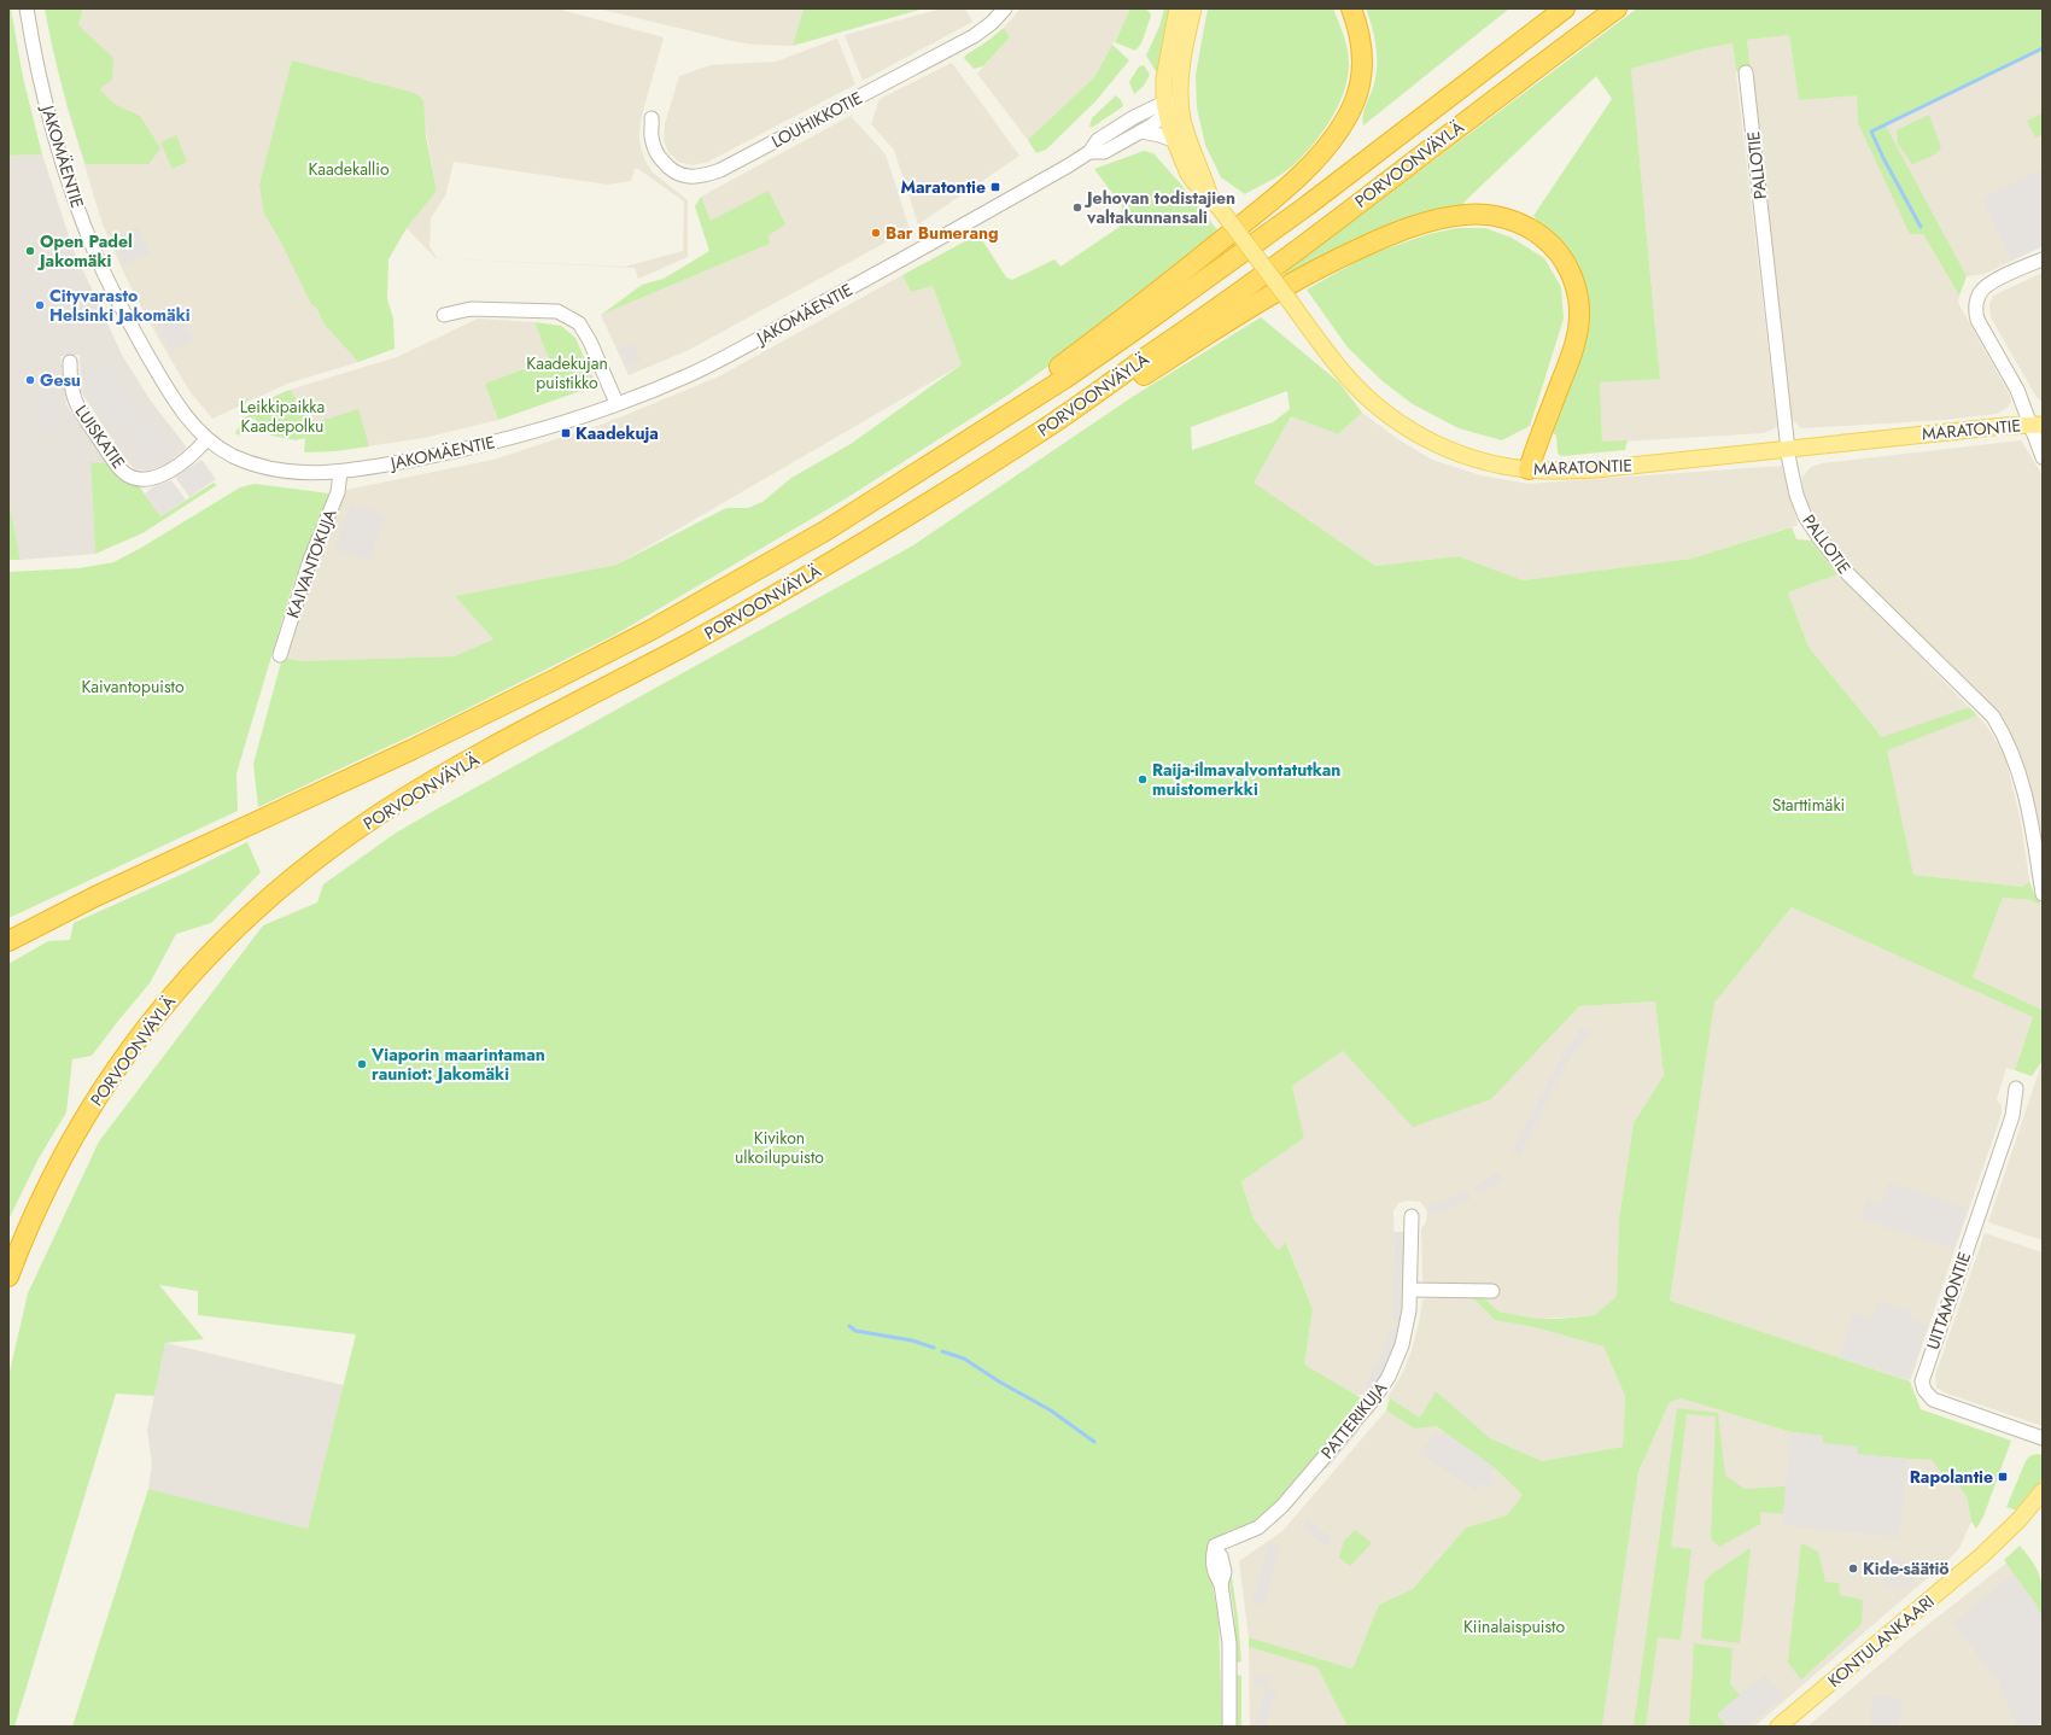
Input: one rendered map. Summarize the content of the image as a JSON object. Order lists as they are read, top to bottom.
{
  "streets": {
    "highway": ["PORVOONVÄYLÄ"],
    "main road": ["MARATONTIE", "KONTULANKAARI"],
    "street": [
      "LOUHIKKOTIE",
      "JAKOMÄENTIE",
      "PALLOTIE",
      "LUISKATIE",
      "KAIVANTOKUJA",
      "UITTAMONTIE",
      "PATTERIKUJA"
    ]
  },
  "crossings": [
    ["JAKOMÄENTIE", "MARATONTIE"],
    ["JAKOMÄENTIE", "LUISKATIE"],
    ["JAKOMÄENTIE", "KAIVANTOKUJA"],
    ["PALLOTIE", "MARATONTIE"]
  ],
  "parks": [
    "Kaadekallio",
    "Kaadekujan puistikko",
    "Leikkipaikka Kaadepolku",
    "Kaivantopuisto",
    "Starttimäki",
    "Kivikon ulkoilupuisto",
    "Kiinalaispuisto"
  ],
  "places": {
    "transit": ["Maratontie", "Kaadekuja", "Rapolantie"],
    "other": [
      "Jehovan todistajien valtakunnansali",
      "Bar Bumerang",
      "Open Padel Jakomäki",
      "Cityvarasto Helsinki Jakomäki",
      "Gesu",
      "Raija-ilmavalvontatutkan muistomerkki",
      "Viaporin maarintaman rauniot: Jakomäki",
      "Kide-säätiö"
    ]
  }
}
